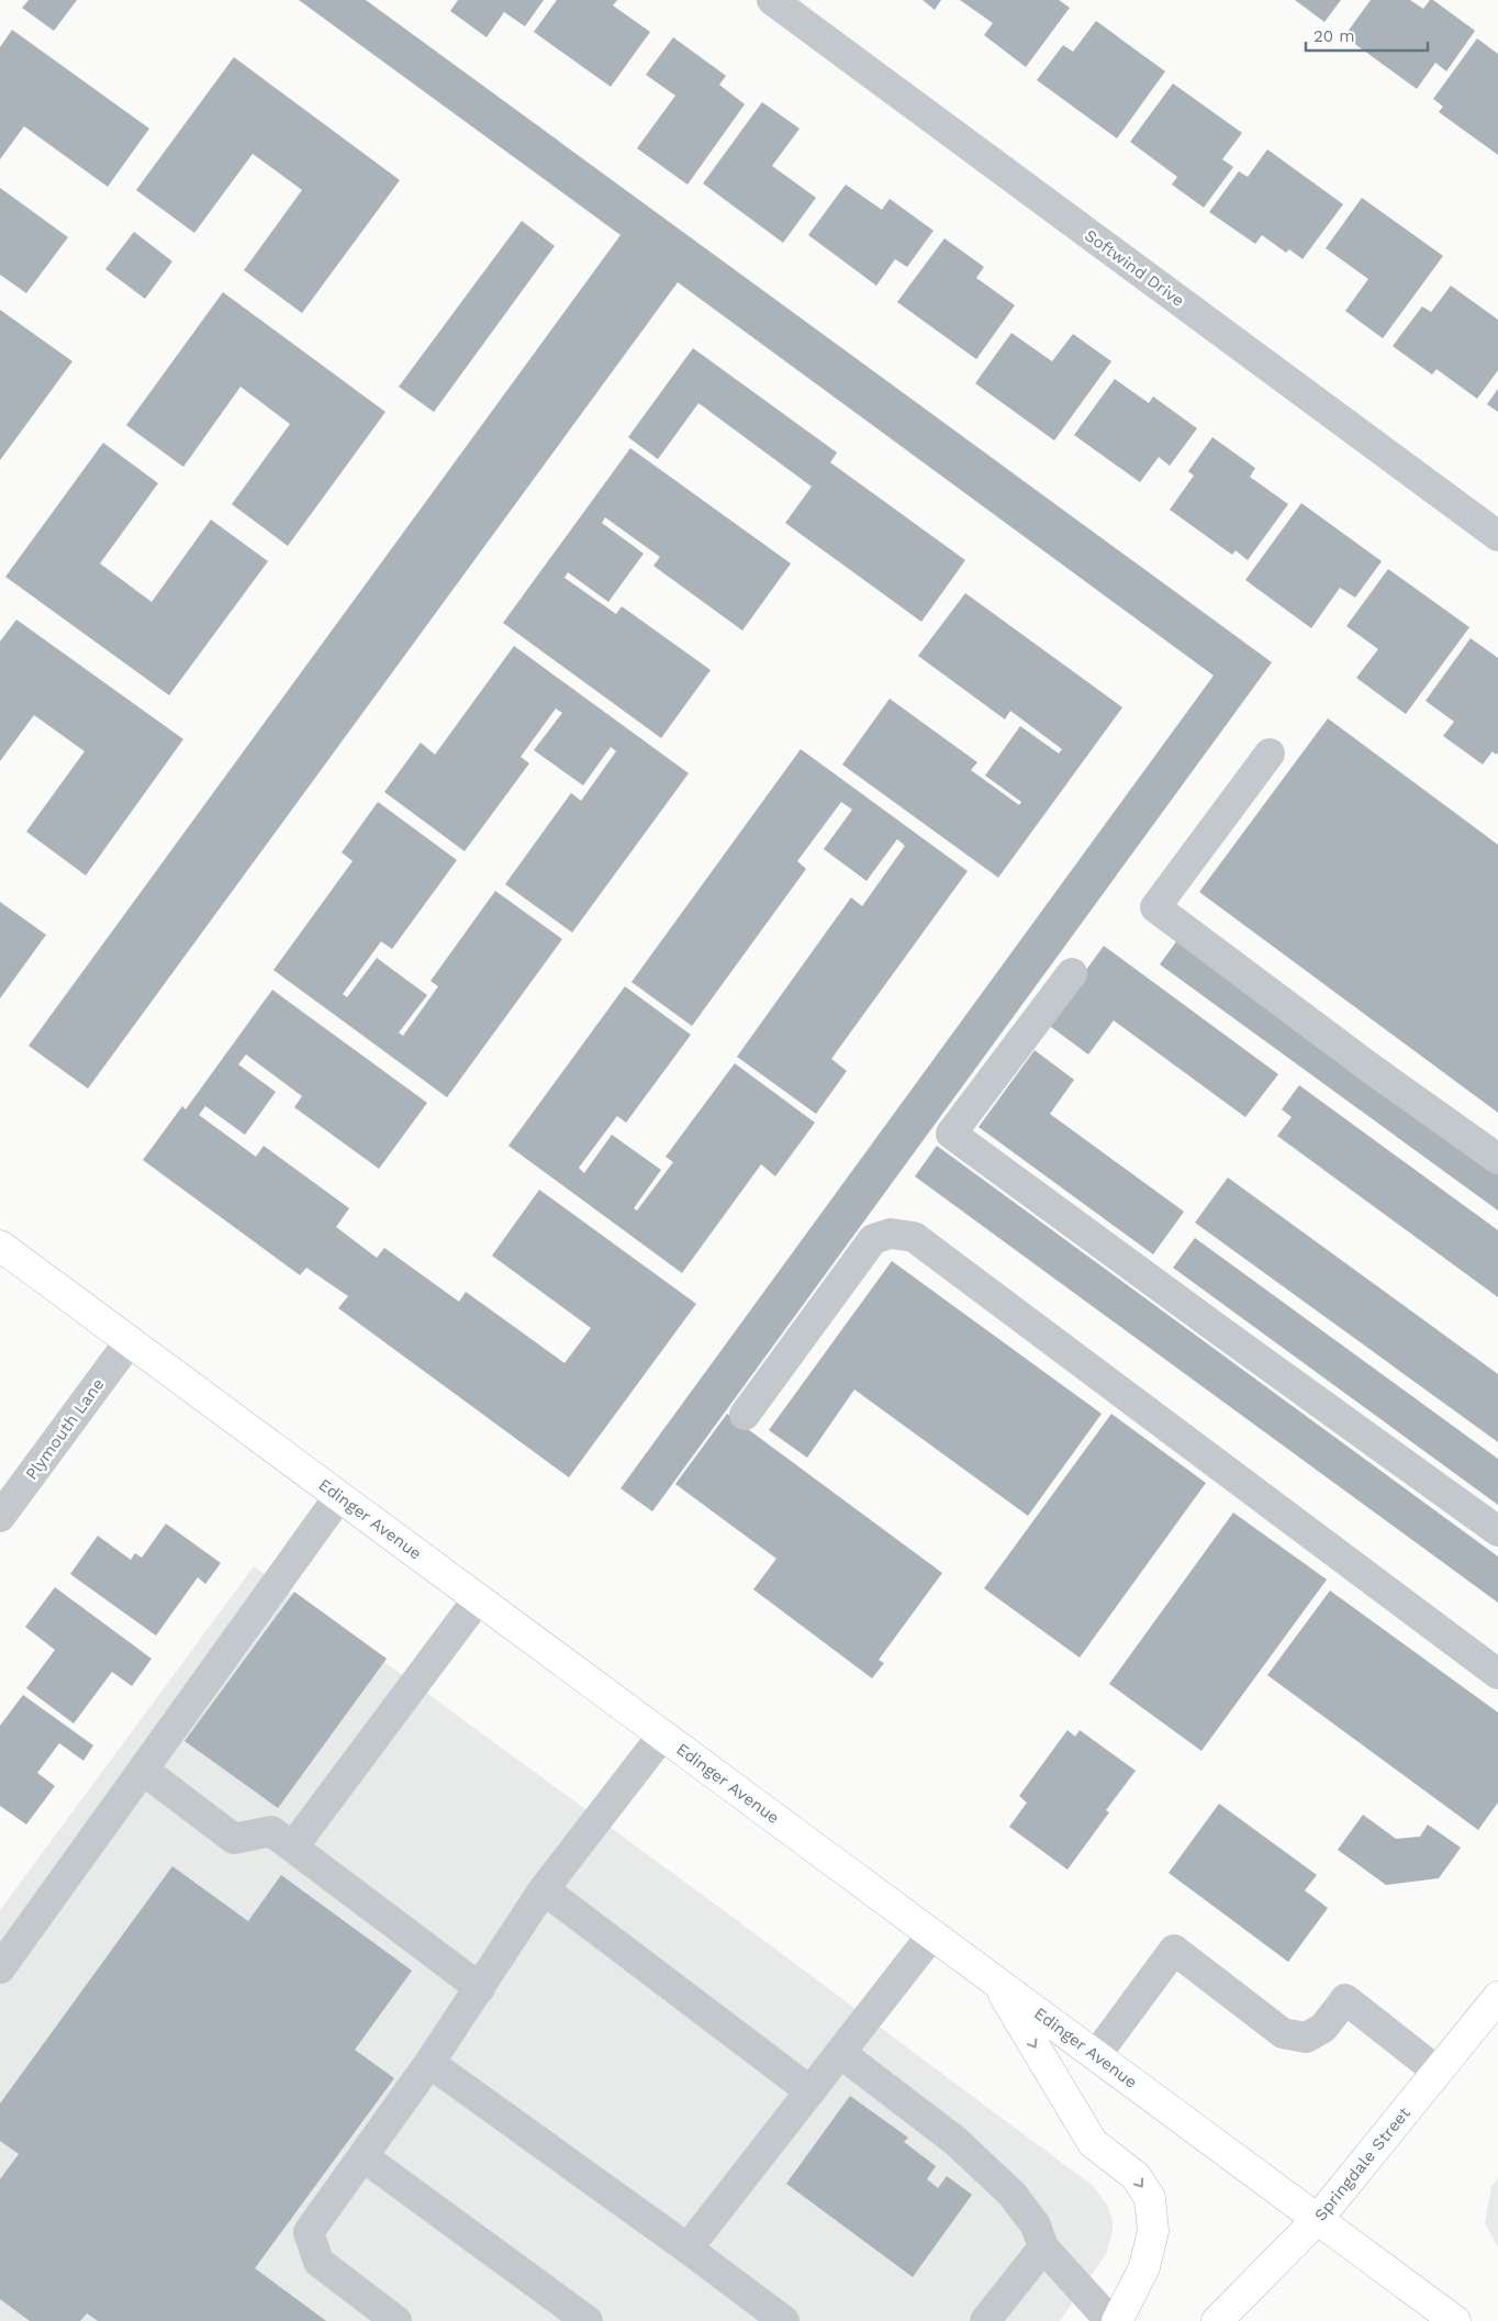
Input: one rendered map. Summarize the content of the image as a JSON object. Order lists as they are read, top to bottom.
{
  "streets": {
    "main road": ["Edinger Avenue", "Springdale Street"],
    "street": ["Softwind Drive", "Plymouth Lane"]
  },
  "crossings": [
    ["Plymouth Lane", "Edinger Avenue"],
    ["Edinger Avenue", "Springdale Street"]
  ],
  "scale_bar": "20 m"
}
